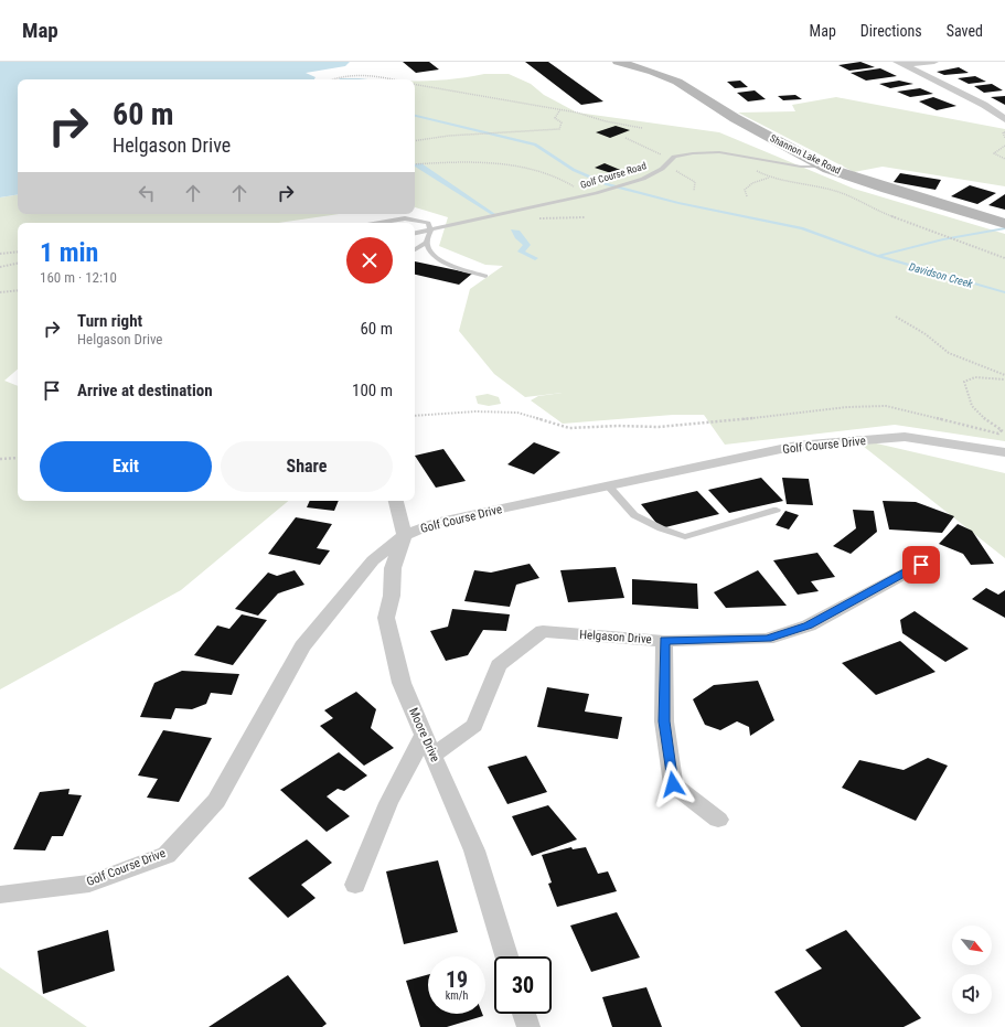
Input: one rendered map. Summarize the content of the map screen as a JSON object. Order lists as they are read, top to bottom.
{
  "streets": {
    "main road": ["Shannon Lake Road"],
    "street": ["Golf Course Drive", "Helgason Drive", "Moore Drive"],
    "lane": ["Golf Course Road"]
  },
  "crossings": [
    ["Shannon Lake Road", "Golf Course Road"],
    ["Golf Course Drive", "Moore Drive"],
    ["Helgason Drive", "Moore Drive"]
  ],
  "water": ["Davidson Creek"],
  "north": "bottom right",
  "page": {
    "header": "Map",
    "nav": ["Map", "Directions", "Saved"],
    "turn": ["60 m", "Helgason Drive"],
    "heading": ["1 min", "160 m · 12:10"],
    "list": [
      {
        "name": "Turn right",
        "note": "Helgason Drive",
        "value": "60 m"
      },
      {
        "name": "Arrive at destination",
        "value": "100 m"
      }
    ],
    "buttons": ["Exit", "Share"],
    "speed": "19 km/h",
    "limit": "30"
  }
}
